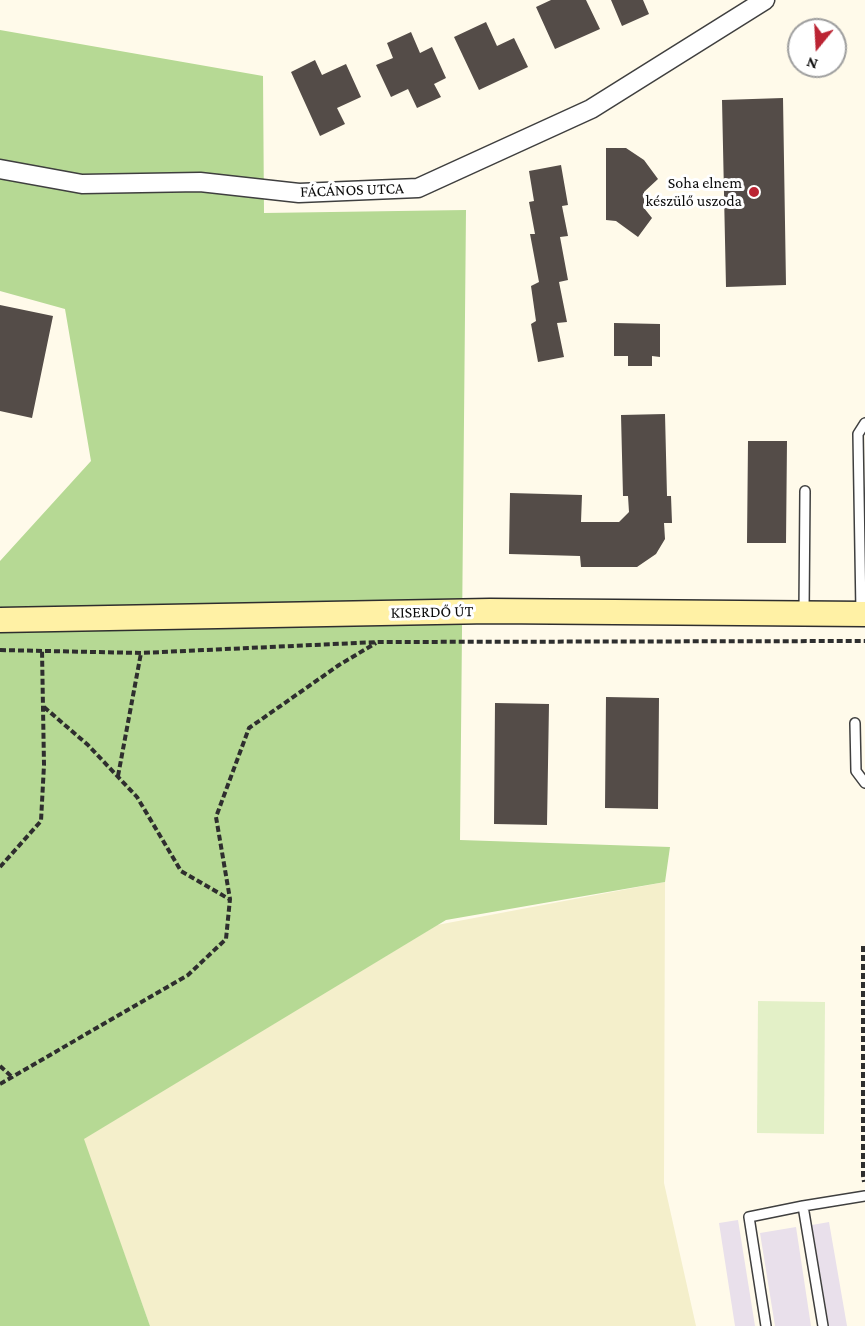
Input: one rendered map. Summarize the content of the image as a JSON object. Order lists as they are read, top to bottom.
{
  "streets": {
    "street": ["FÁCÁNOS UTCA", "KISERDŐ ÚT"]
  },
  "places": ["Soha elnem készülő uszoda"],
  "north": "bottom"
}
